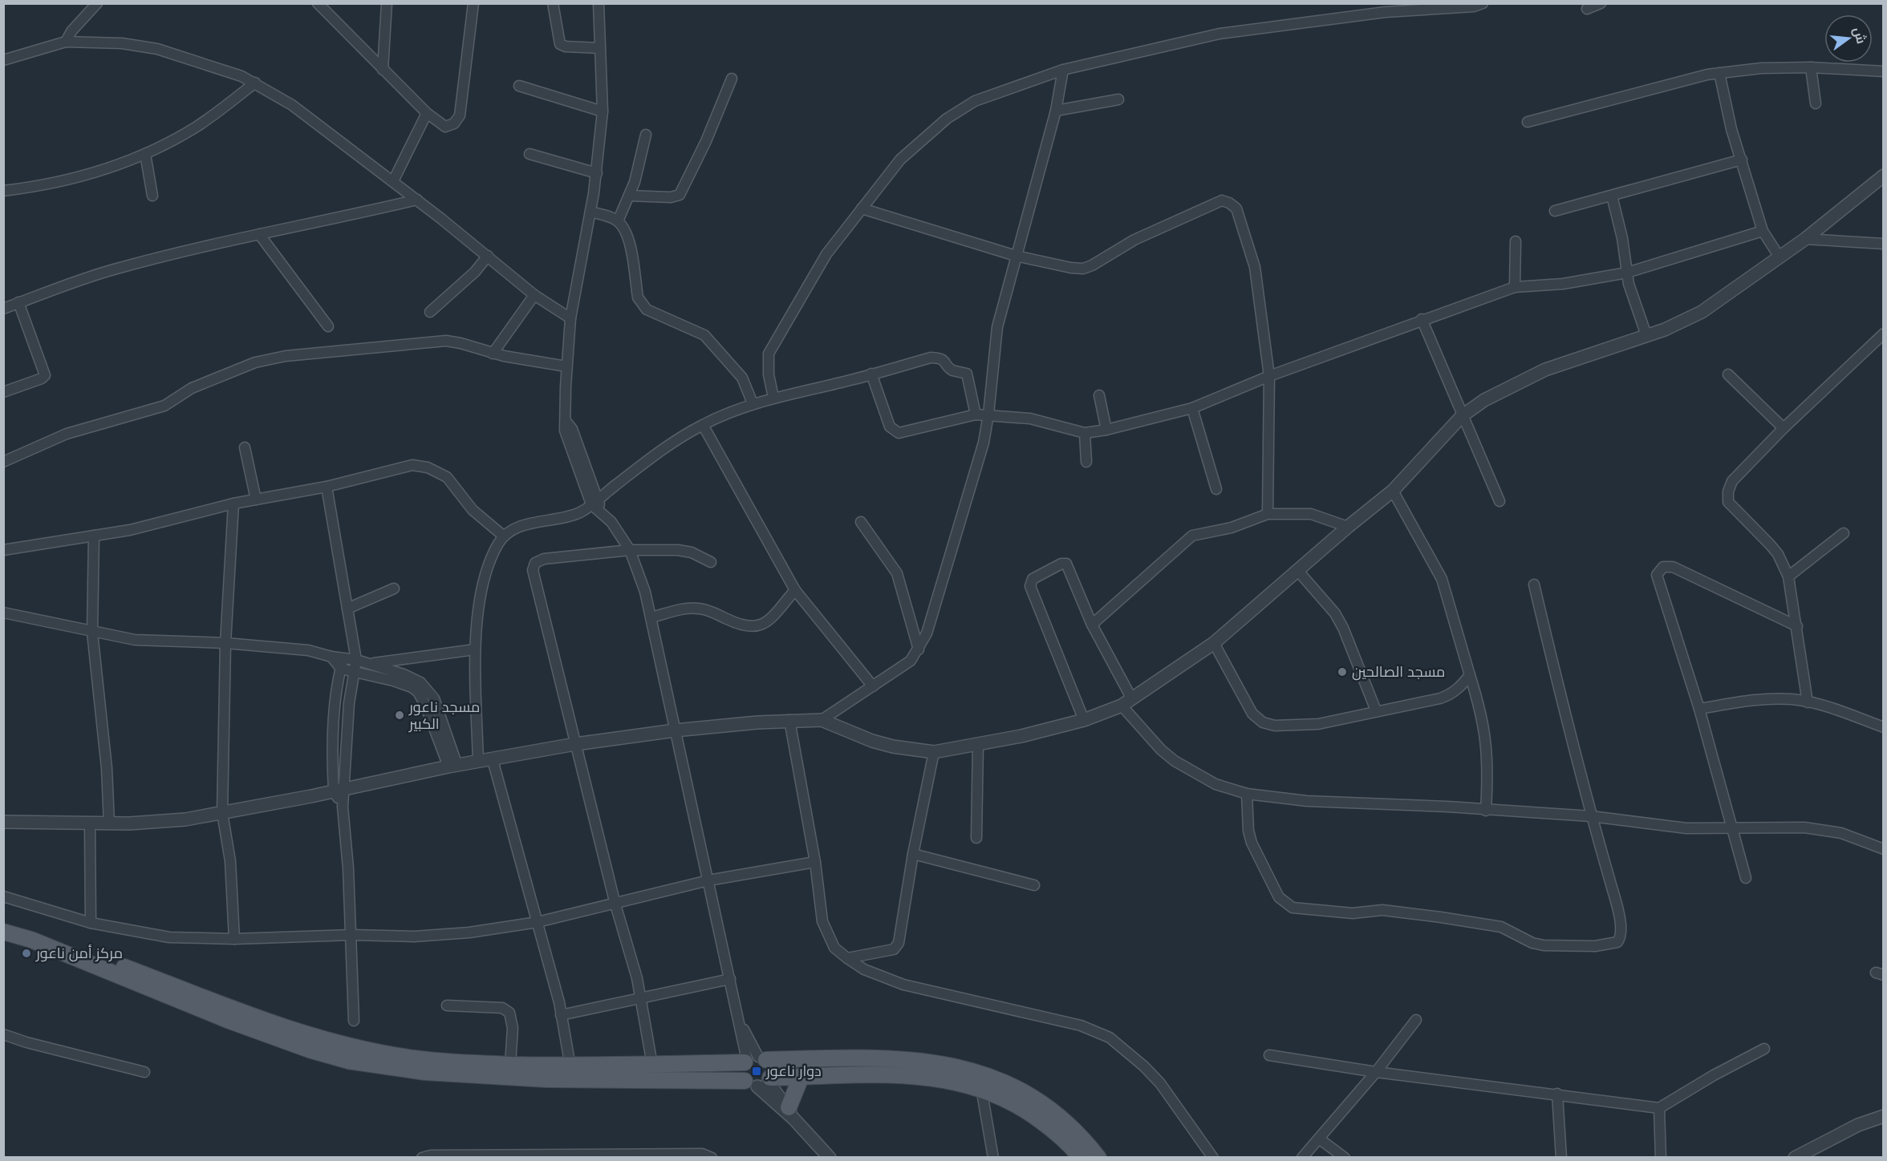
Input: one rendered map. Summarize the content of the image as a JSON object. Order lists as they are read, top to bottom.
{
  "places": {
    "other": ["مسجد الصالحين", "مسجد ناعور الكبير", "مركز أمن ناعور"],
    "transit": ["دوار ناعور"]
  },
  "north": "right"
}
